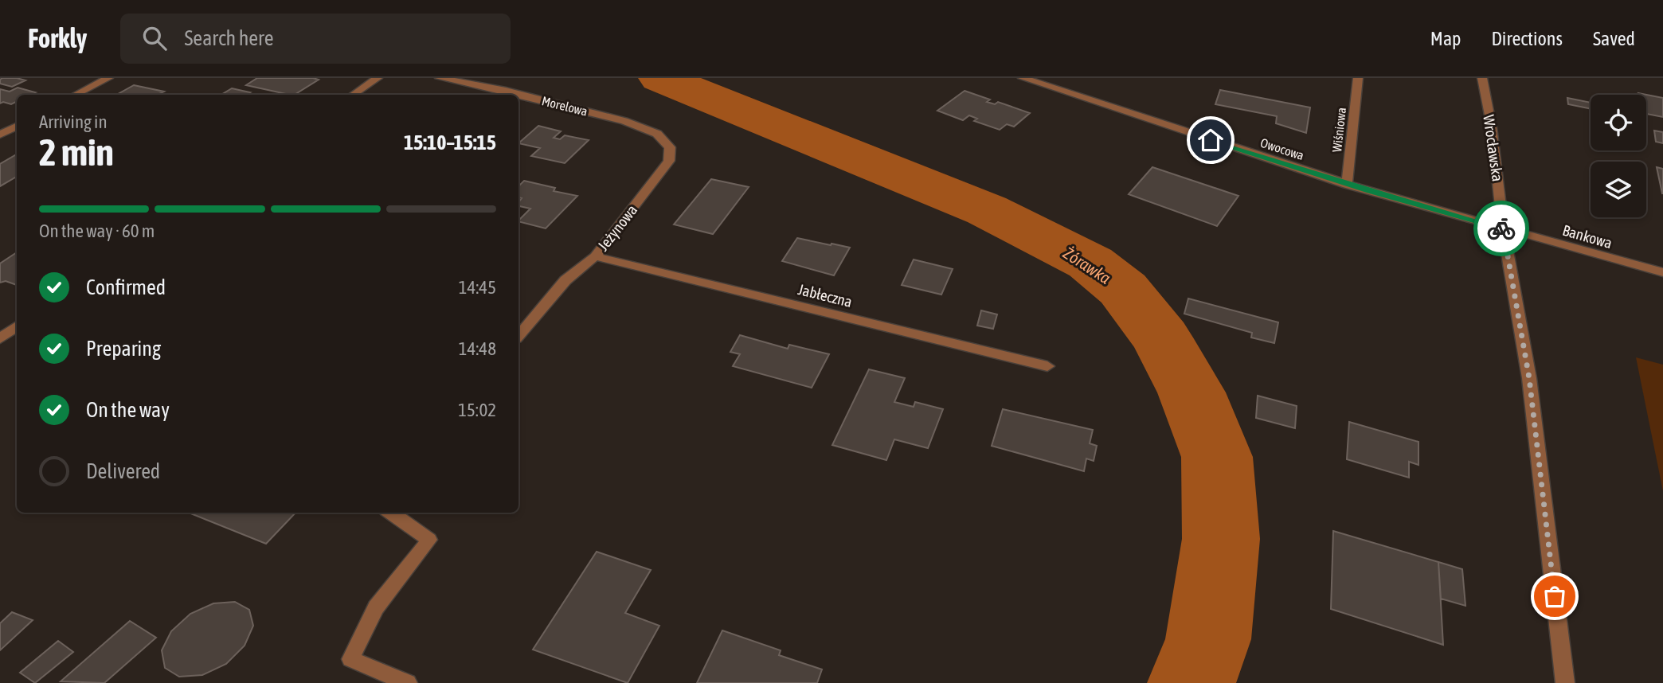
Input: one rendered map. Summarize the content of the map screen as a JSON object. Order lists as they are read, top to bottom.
{
  "streets": {
    "street": [
      "Morelowa",
      "Wiśniowa",
      "Wrocławska",
      "Owocowa",
      "Jeżynowa",
      "Bankowa",
      "Jabłeczna"
    ]
  },
  "crossings": [
    ["Morelowa", "Jeżynowa"],
    ["Wiśniowa", "Owocowa"],
    ["Wrocławska", "Owocowa"],
    ["Wrocławska", "Bankowa"],
    ["Owocowa", "Bankowa"],
    ["Jeżynowa", "Jabłeczna"]
  ],
  "water": ["Żórawka"],
  "page": {
    "header": "Forkly",
    "search": "Search here",
    "nav": ["Map", "Directions", "Saved"],
    "heading": ["2 min", "Arriving in", "15:10–15:15"],
    "bar": "On the way · 60 m",
    "list": [
      ["Confirmed", "14:45"],
      ["Preparing", "14:48"],
      ["On the way", "15:02"],
      "Delivered"
    ]
  }
}
